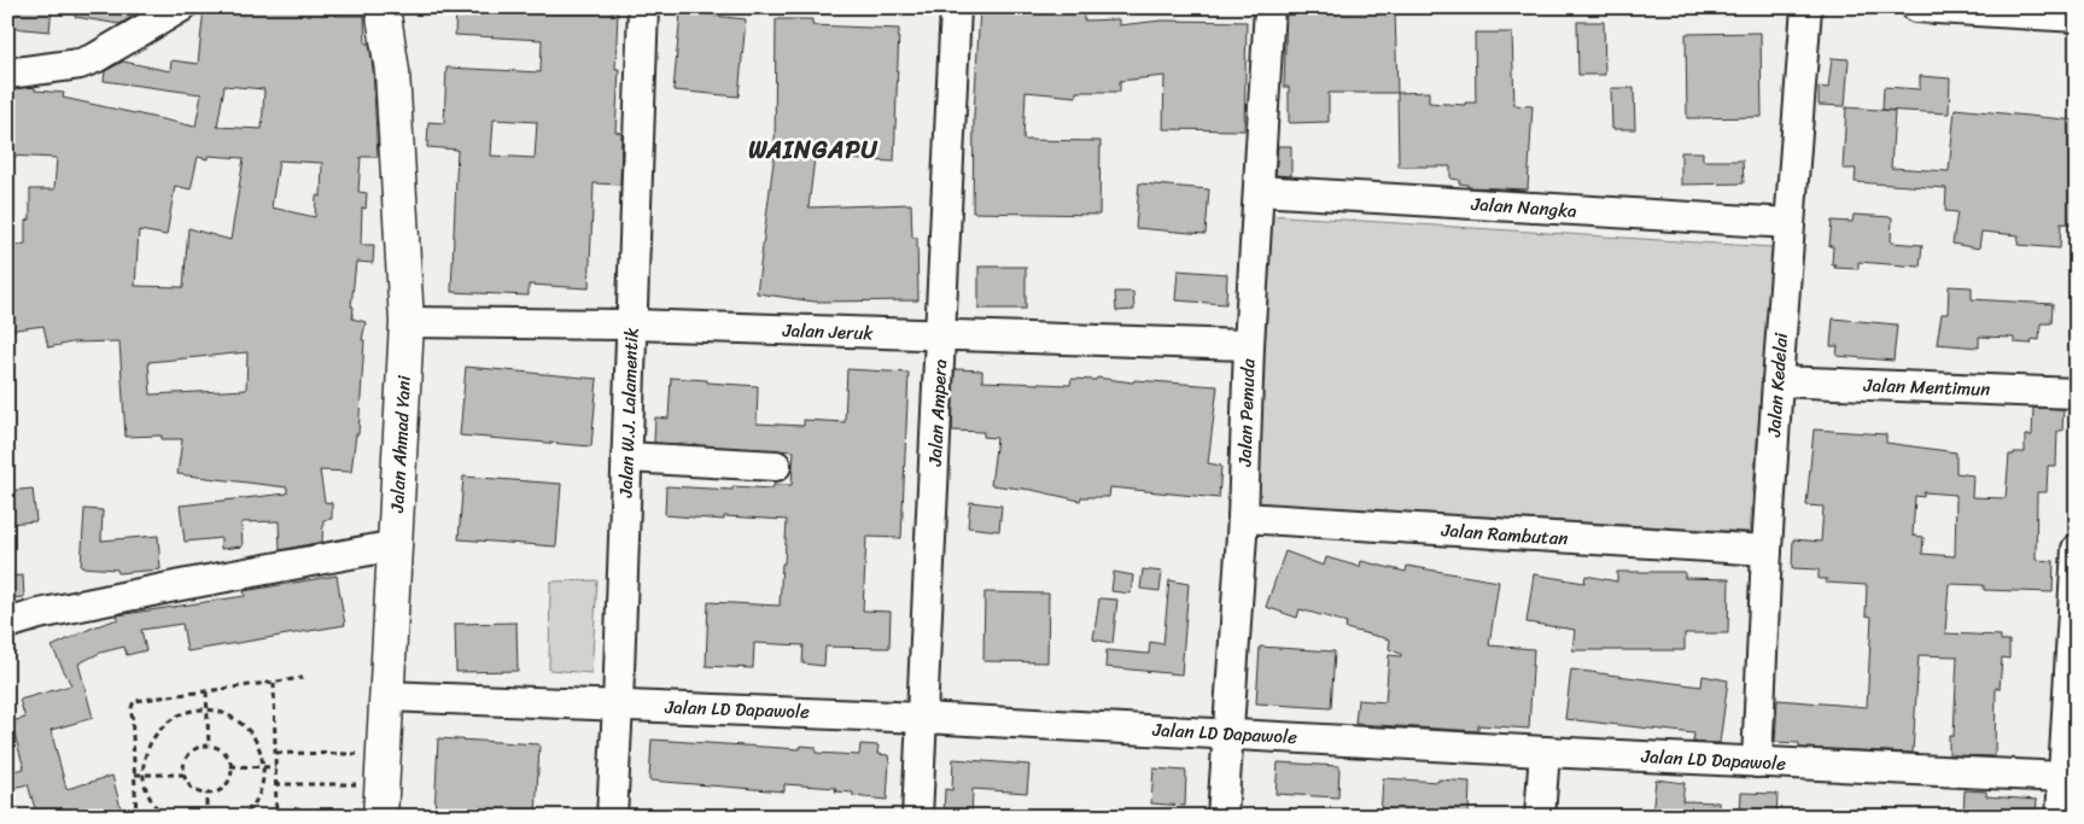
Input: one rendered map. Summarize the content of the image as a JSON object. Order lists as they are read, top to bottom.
{
  "streets": {
    "highway": ["Jalan Ahmad Yani"],
    "street": [
      "Jalan Nangka",
      "Jalan Jeruk",
      "Jalan Kedelai",
      "Jalan Mentimun",
      "Jalan W.J. Lalamentik",
      "Jalan Ampera",
      "Jalan Pemuda",
      "Jalan Rambutan",
      "Jalan LD Dapawole"
    ]
  },
  "crossings": [
    ["Jalan Nangka", "Jalan Kedelai"],
    ["Jalan Nangka", "Jalan Pemuda"],
    ["Jalan Jeruk", "Jalan W.J. Lalamentik"],
    ["Jalan Jeruk", "Jalan Ampera"],
    ["Jalan Jeruk", "Jalan Pemuda"],
    ["Jalan Jeruk", "Jalan Ahmad Yani"],
    ["Jalan Kedelai", "Jalan Mentimun"],
    ["Jalan Kedelai", "Jalan Rambutan"],
    ["Jalan Kedelai", "Jalan LD Dapawole"],
    ["Jalan W.J. Lalamentik", "Jalan LD Dapawole"],
    ["Jalan Ampera", "Jalan LD Dapawole"],
    ["Jalan Pemuda", "Jalan Rambutan"],
    ["Jalan Pemuda", "Jalan LD Dapawole"],
    ["Jalan Ahmad Yani", "Jalan LD Dapawole"]
  ],
  "districts": ["WAINGAPU"]
}
